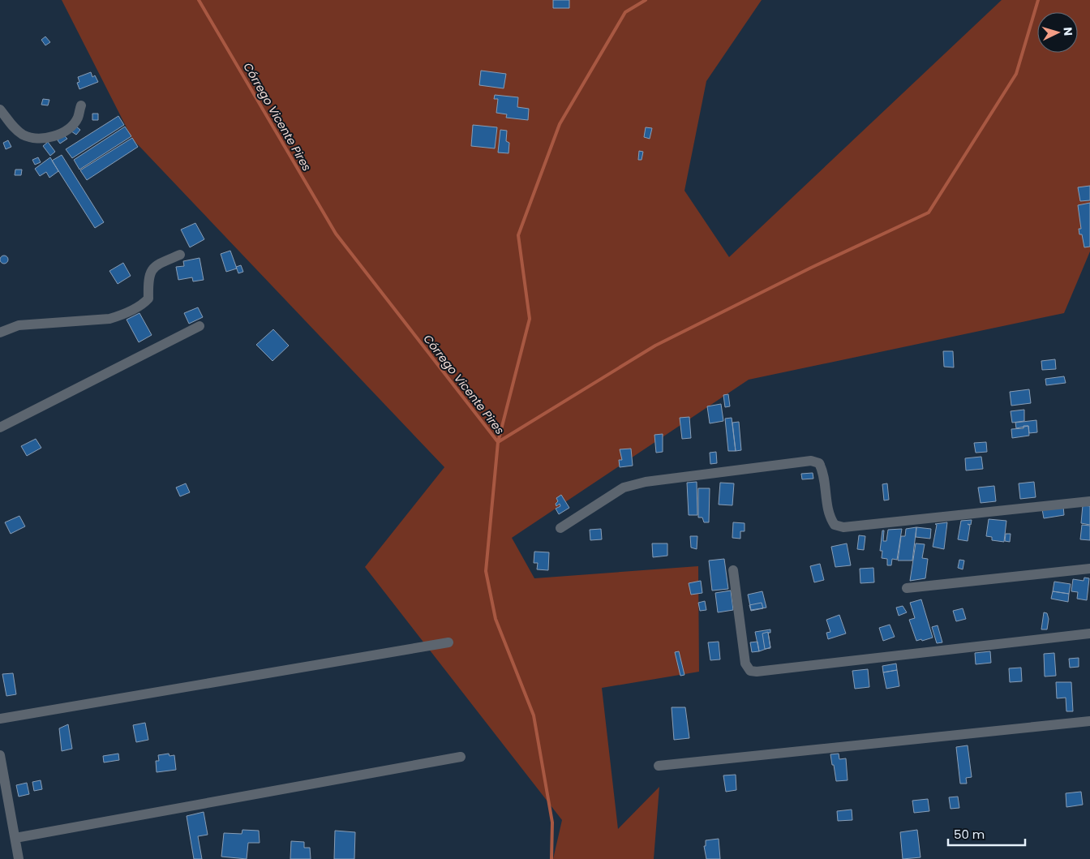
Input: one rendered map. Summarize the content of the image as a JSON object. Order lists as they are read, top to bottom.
{
  "water": ["Córrego Vicente Pires"],
  "scale_bar": "50 m",
  "north": "right"
}
